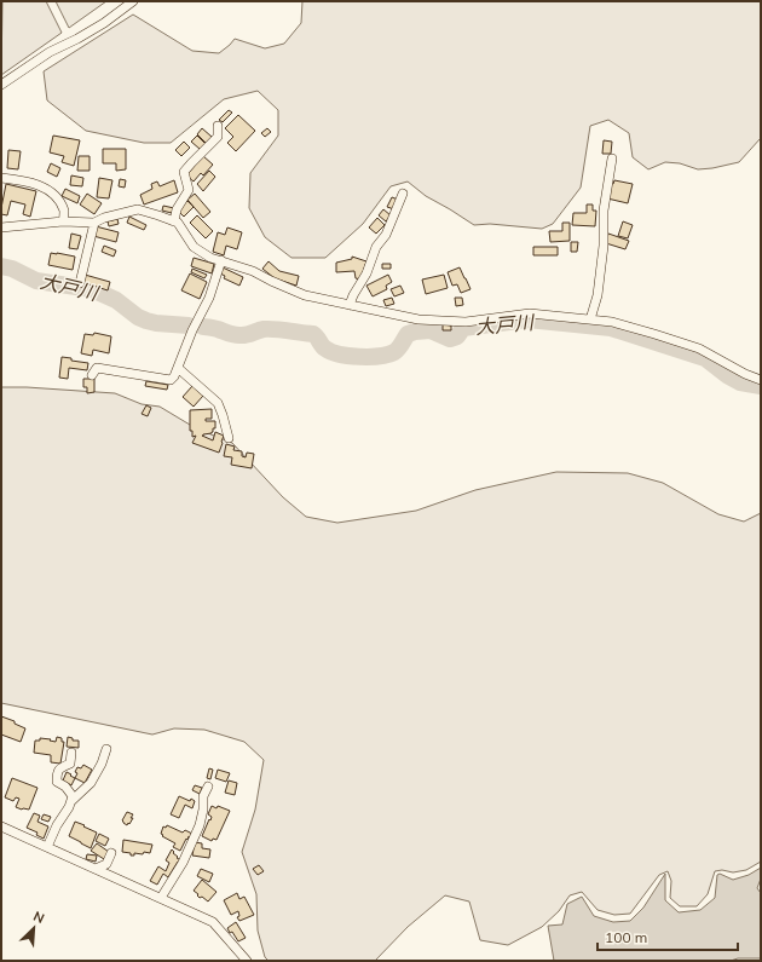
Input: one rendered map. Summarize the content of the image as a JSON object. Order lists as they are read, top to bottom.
{
  "water": ["大戸川"],
  "scale_bar": "100 m",
  "north": "top right"
}
